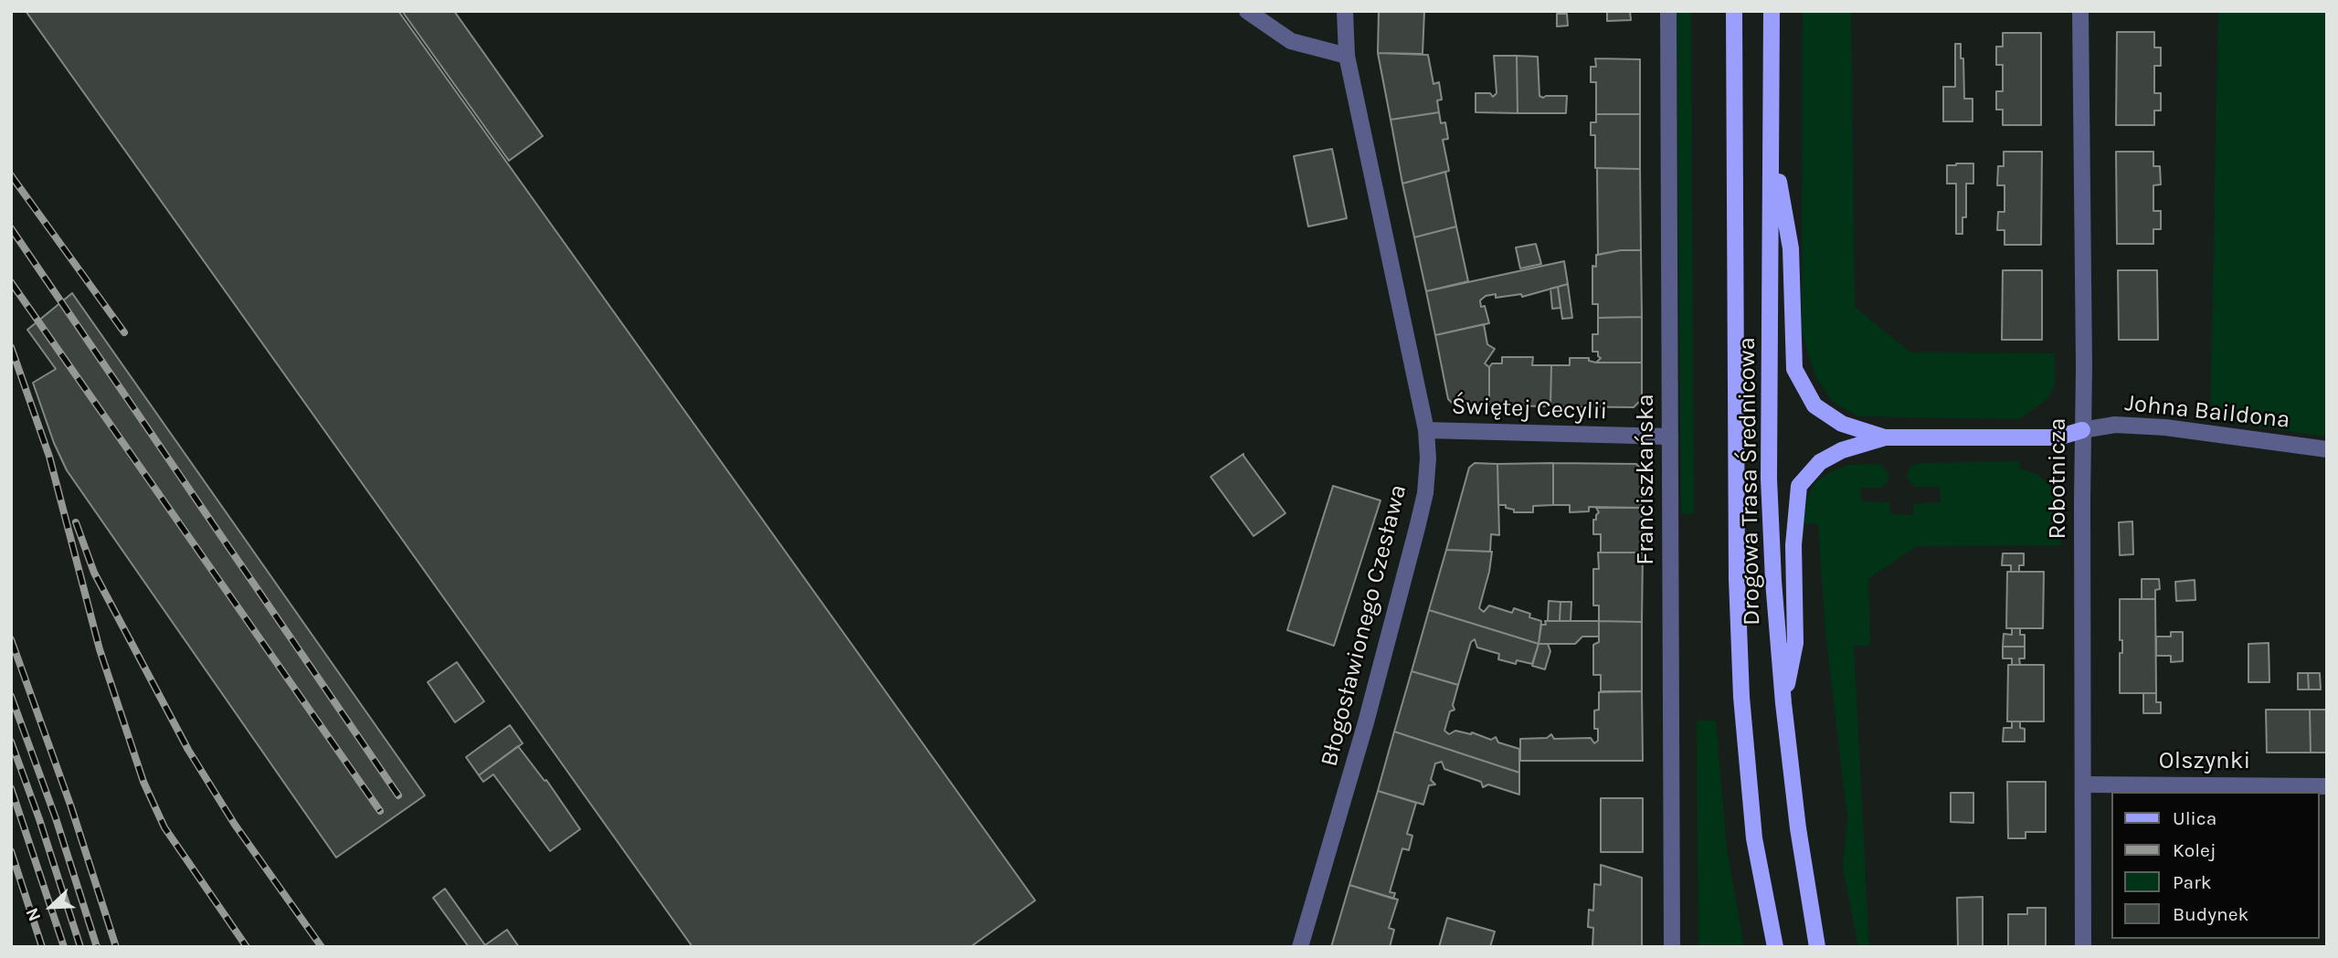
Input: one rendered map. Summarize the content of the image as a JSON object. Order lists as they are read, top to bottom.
{
  "streets": {
    "main road": ["Drogowa Trasa Średnicowa"],
    "street": [
      "Świętej Cecylii",
      "Johna Baildona",
      "Robotnicza",
      "Franciszkańska",
      "Błogosławionego Czesława",
      "Olszynki"
    ]
  },
  "crossings": [
    ["Świętej Cecylii", "Franciszkańska"],
    ["Świętej Cecylii", "Błogosławionego Czesława"],
    ["Johna Baildona", "Robotnicza"],
    ["Robotnicza", "Olszynki"]
  ],
  "legend": [
    "Ulica",
    "Kolej",
    "Park",
    "Budynek"
  ],
  "north": "bottom left"
}
